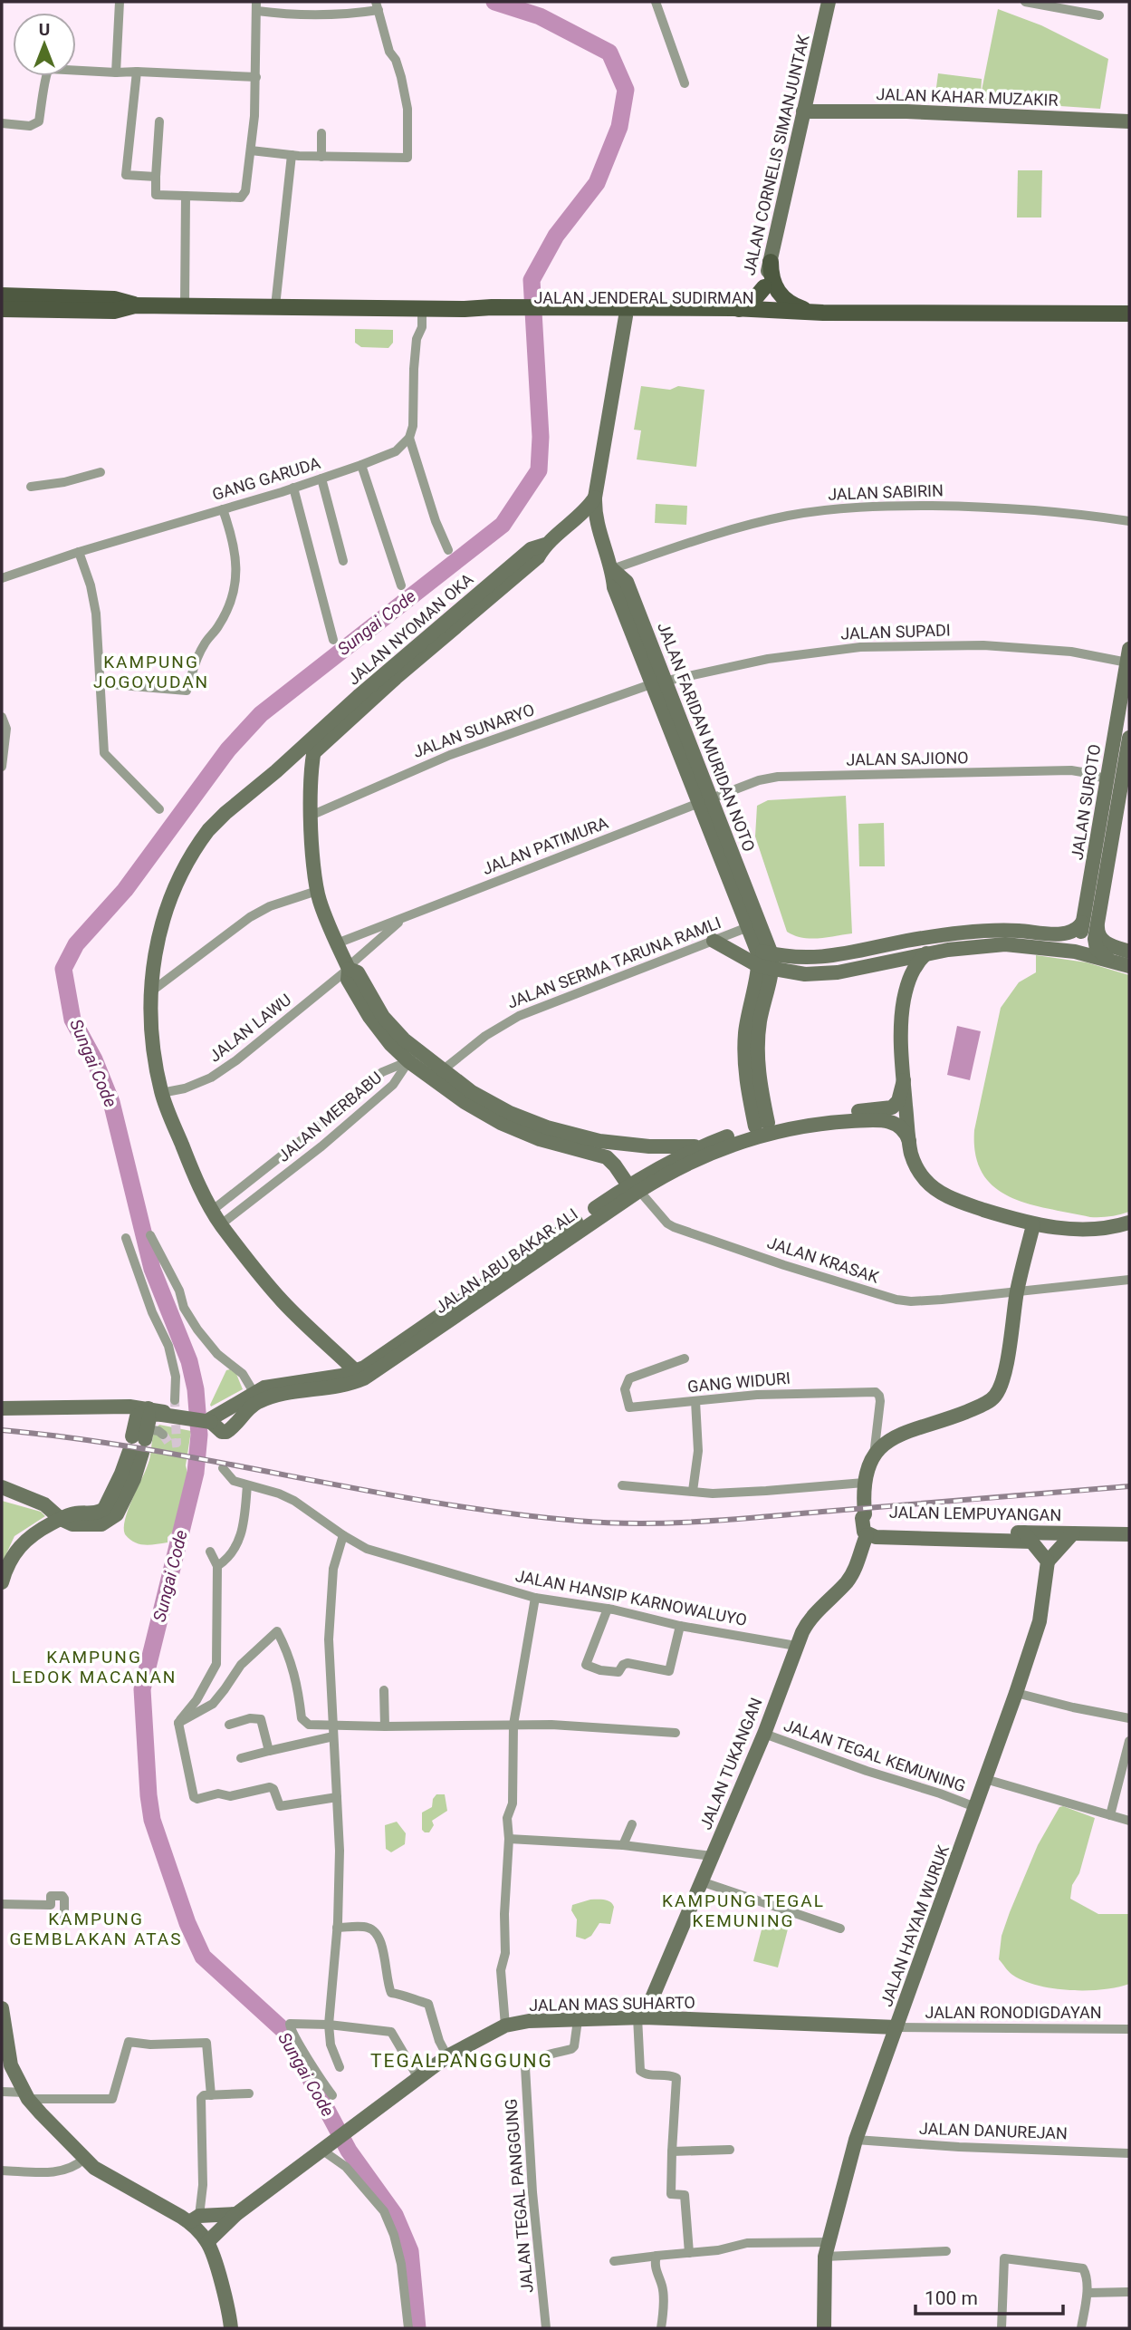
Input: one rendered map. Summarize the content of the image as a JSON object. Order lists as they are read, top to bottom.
{
  "streets": {
    "main road": ["JALAN JENDERAL SUDIRMAN"],
    "street": [
      "JALAN KAHAR MUZAKIR",
      "JALAN CORNELIS SIMANJUNTAK",
      "GANG GARUDA",
      "JALAN SABIRIN",
      "JALAN NYOMAN OKA",
      "JALAN SUPADI",
      "JALAN SUNARYO",
      "JALAN FARIDAN MURIDAN NOTO",
      "JALAN SAJIONO",
      "JALAN SUROTO",
      "JALAN PATIMURA",
      "JALAN SERMA TARUNA RAMLI",
      "JALAN LAWU",
      "JALAN MERBABU",
      "JALAN KRASAK",
      "JALAN ABU BAKAR ALI",
      "GANG WIDURI",
      "JALAN LEMPUYANGAN",
      "JALAN HANSIP KARNOWALUYO",
      "JALAN TEGAL KEMUNING",
      "JALAN TUKANGAN",
      "JALAN HAYAM WURUK",
      "JALAN MAS SUHARTO",
      "JALAN RONODIGDAYAN",
      "JALAN DANUREJAN",
      "JALAN TEGAL PANGGUNG"
    ]
  },
  "crossings": [
    ["JALAN KAHAR MUZAKIR", "JALAN CORNELIS SIMANJUNTAK"],
    ["JALAN CORNELIS SIMANJUNTAK", "JALAN JENDERAL SUDIRMAN"],
    ["JALAN JENDERAL SUDIRMAN", "JALAN FARIDAN MURIDAN NOTO"],
    ["JALAN SABIRIN", "JALAN FARIDAN MURIDAN NOTO"],
    ["JALAN NYOMAN OKA", "JALAN FARIDAN MURIDAN NOTO"],
    ["JALAN NYOMAN OKA", "JALAN LAWU"],
    ["JALAN NYOMAN OKA", "JALAN MERBABU"],
    ["JALAN NYOMAN OKA", "JALAN ABU BAKAR ALI"],
    ["JALAN SUPADI", "JALAN SUNARYO"],
    ["JALAN SUPADI", "JALAN FARIDAN MURIDAN NOTO"],
    ["JALAN SUPADI", "JALAN SUROTO"],
    ["JALAN SUNARYO", "JALAN FARIDAN MURIDAN NOTO"],
    ["JALAN FARIDAN MURIDAN NOTO", "JALAN SAJIONO"],
    ["JALAN FARIDAN MURIDAN NOTO", "JALAN PATIMURA"],
    ["JALAN FARIDAN MURIDAN NOTO", "JALAN SERMA TARUNA RAMLI"],
    ["JALAN SAJIONO", "JALAN SUROTO"],
    ["JALAN SAJIONO", "JALAN PATIMURA"],
    ["JALAN PATIMURA", "JALAN LAWU"],
    ["JALAN KRASAK", "JALAN ABU BAKAR ALI"],
    ["JALAN LEMPUYANGAN", "JALAN TUKANGAN"],
    ["JALAN HANSIP KARNOWALUYO", "JALAN TUKANGAN"],
    ["JALAN TEGAL KEMUNING", "JALAN TUKANGAN"],
    ["JALAN TEGAL KEMUNING", "JALAN HAYAM WURUK"],
    ["JALAN TUKANGAN", "JALAN MAS SUHARTO"],
    ["JALAN HAYAM WURUK", "JALAN MAS SUHARTO"],
    ["JALAN HAYAM WURUK", "JALAN RONODIGDAYAN"],
    ["JALAN HAYAM WURUK", "JALAN DANUREJAN"],
    ["JALAN MAS SUHARTO", "JALAN RONODIGDAYAN"],
    ["JALAN MAS SUHARTO", "JALAN TEGAL PANGGUNG"]
  ],
  "districts": [
    "KAMPUNG JOGOYUDAN",
    "KAMPUNG LEDOK MACANAN",
    "KAMPUNG TEGAL KEMUNING",
    "KAMPUNG GEMBLAKAN ATAS",
    "TEGALPANGGUNG"
  ],
  "water": ["Sungai Code"],
  "scale_bar": "100 m",
  "north": "top"
}
